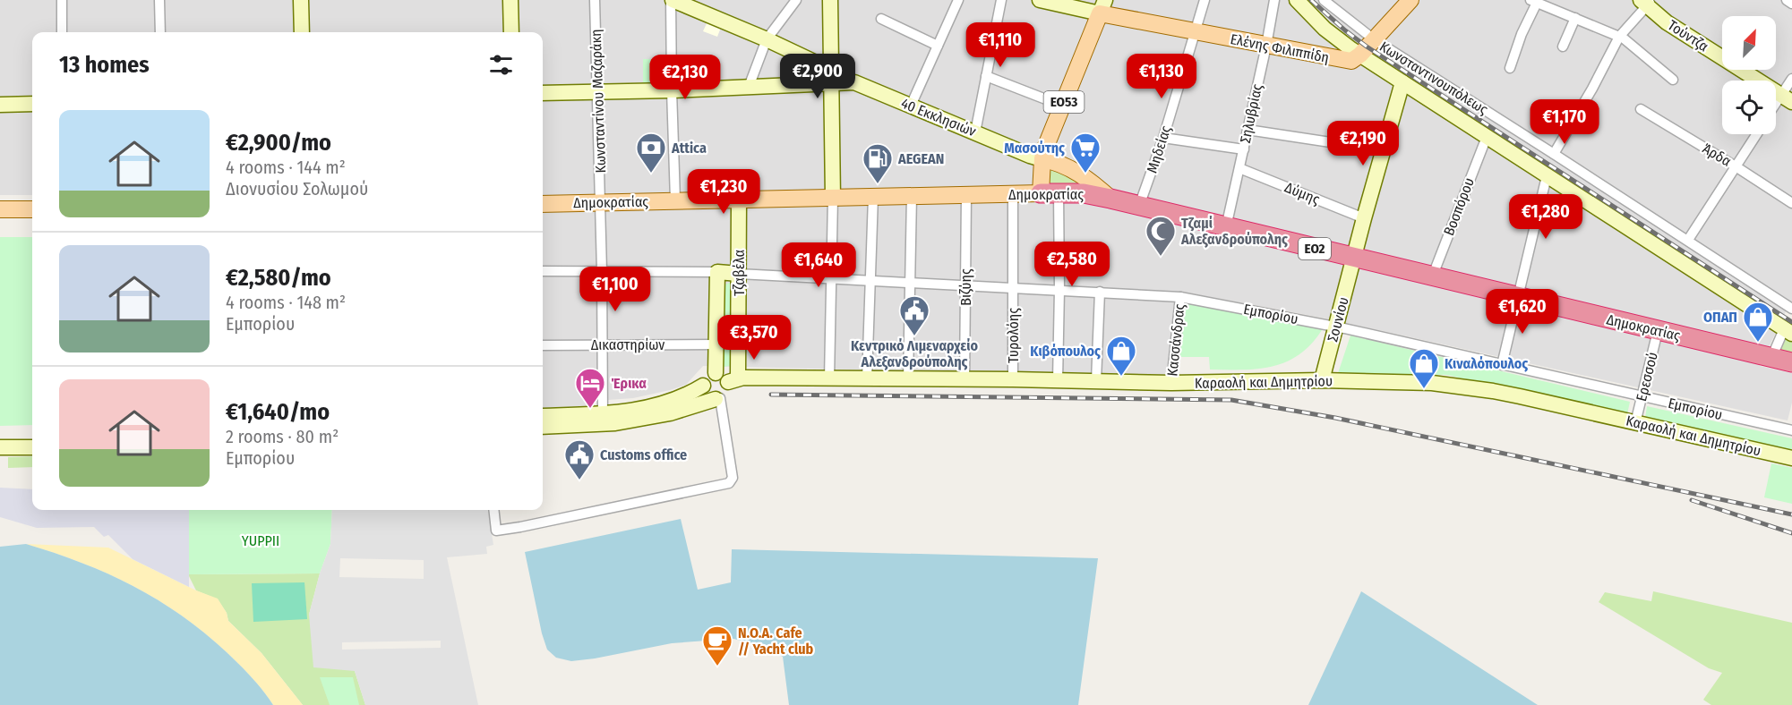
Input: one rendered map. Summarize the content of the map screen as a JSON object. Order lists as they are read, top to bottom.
{
  "streets": {
    "highway": ["Δημοκρατίας", "ΕΟ2"],
    "main road": ["Ελένης Φιλιππίδη", "ΕΟ53"],
    "street": [
      "Τούντζα",
      "Κωνσταντινουπόλεως",
      "Κωνσταντίνου Μαζαράκη",
      "Σηλυβρίας",
      "40 Εκκλησιών",
      "Μηδείας",
      "Άρδα",
      "Δύμης",
      "Βοσπόρου",
      "Τζαβέλα",
      "Βιζύης",
      "Εμπορίου",
      "Σουνίου",
      "Τυρολόης",
      "Κασσάνδρας",
      "Δικαστηρίων",
      "Ερεσσού",
      "Καραολή και Δημητρίου"
    ]
  },
  "crossings": [
    ["Ελένης Φιλιππίδη", "ΕΟ53"],
    ["Ελένης Φιλιππίδη", "Σηλυβρίας"],
    ["Ελένης Φιλιππίδη", "Μηδείας"],
    ["Κωνσταντίνου Μαζαράκη", "Δημοκρατίας"],
    ["Κωνσταντίνου Μαζαράκη", "Δικαστηρίων"],
    ["ΕΟ53", "40 Εκκλησιών"],
    ["ΕΟ53", "Δημοκρατίας"],
    ["Σηλυβρίας", "Δύμης"],
    ["Σηλυβρίας", "Δημοκρατίας"],
    ["Μηδείας", "Δημοκρατίας"],
    ["Δύμης", "Σουνίου"],
    ["Δημοκρατίας", "Βοσπόρου"],
    ["Δημοκρατίας", "Τζαβέλα"],
    ["Δημοκρατίας", "Βιζύης"],
    ["Δημοκρατίας", "Σουνίου"],
    ["Δημοκρατίας", "Τυρολόης"],
    ["Δημοκρατίας", "Ερεσσού"],
    ["Τζαβέλα", "Εμπορίου"],
    ["Τζαβέλα", "Δικαστηρίων"],
    ["Τζαβέλα", "Καραολή και Δημητρίου"],
    ["Βιζύης", "Εμπορίου"],
    ["Βιζύης", "Καραολή και Δημητρίου"],
    ["Εμπορίου", "Σουνίου"],
    ["Εμπορίου", "Τυρολόης"],
    ["Εμπορίου", "Κασσάνδρας"],
    ["Εμπορίου", "Ερεσσού"],
    ["Σουνίου", "Καραολή και Δημητρίου"],
    ["Τυρολόης", "Καραολή και Δημητρίου"],
    ["Κασσάνδρας", "Καραολή και Δημητρίου"],
    ["Ερεσσού", "Καραολή και Δημητρίου"]
  ],
  "parks": ["YUPPII"],
  "places": {
    "bank": ["Attica"],
    "supermarket": ["Μασούτης"],
    "fuel station": ["AEGEAN"],
    "mosque": ["Tζαμί Αλεξανδρούπολης"],
    "public building": ["Κεντρικό Λιμεναρχείο Αλεξανδρούπολης", "Customs office"],
    "shop": ["ΟΠΑΠ", "Κιβόπουλος", "Κιναλόπουλος"],
    "hotel": ["Έρικα"],
    "cafe": ["N.O.A. Cafe // Yacht club"]
  },
  "north": "top right",
  "page": {
    "price": [
      "€1,110",
      "€2,900",
      "€1,130",
      "€2,130",
      "€1,170",
      "€2,190",
      "€1,230",
      "€1,280",
      "€2,580",
      "€1,640",
      "€1,100",
      "€1,620",
      "€3,570"
    ],
    "heading": "13 homes",
    "list": [
      {
        "name": "€2,900/mo",
        "note": "4 rooms · 144 m² · Διονυσίου Σολωμού"
      },
      {
        "name": "€2,580/mo",
        "note": "4 rooms · 148 m² · Εμπορίου"
      },
      {
        "name": "€1,640/mo",
        "note": "2 rooms · 80 m² · Εμπορίου"
      }
    ]
  }
}
